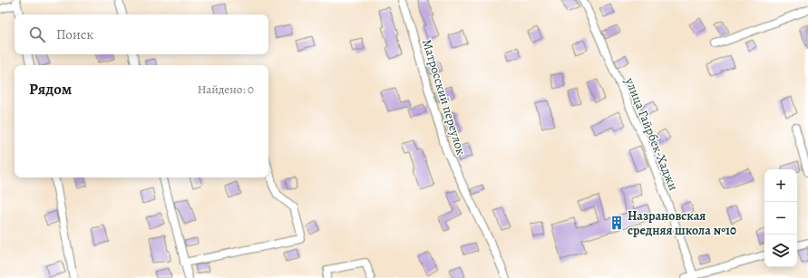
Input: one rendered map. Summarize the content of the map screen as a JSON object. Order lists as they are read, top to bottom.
{
  "streets": {
    "street": ["Матросский переулок", "улица Гайрбек-Хаджи"]
  },
  "places": {
    "building": ["Назрановская средняя школа №10"]
  },
  "page": {
    "search": "Поиск",
    "heading": ["Рядом", "Найдено: 0"],
    "map_buttons": ["+", "−"]
  }
}
